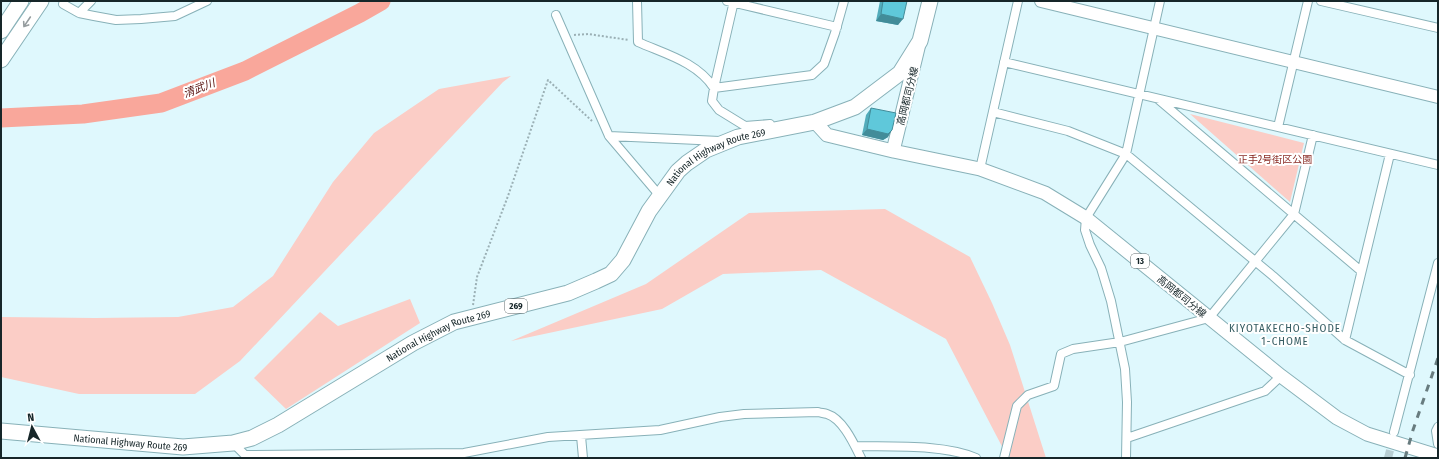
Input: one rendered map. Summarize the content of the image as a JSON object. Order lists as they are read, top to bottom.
{
  "streets": {
    "highway": ["National Highway Route 269", "269"],
    "main road": ["高岡都司分線", "13"]
  },
  "crossings": [
    ["高岡都司分線", "National Highway Route 269"]
  ],
  "districts": ["KIYOTAKECHO-SHODE 1-CHOME"],
  "water": ["清武川"],
  "parks": ["正手2号街区公園"],
  "north": "top"
}
